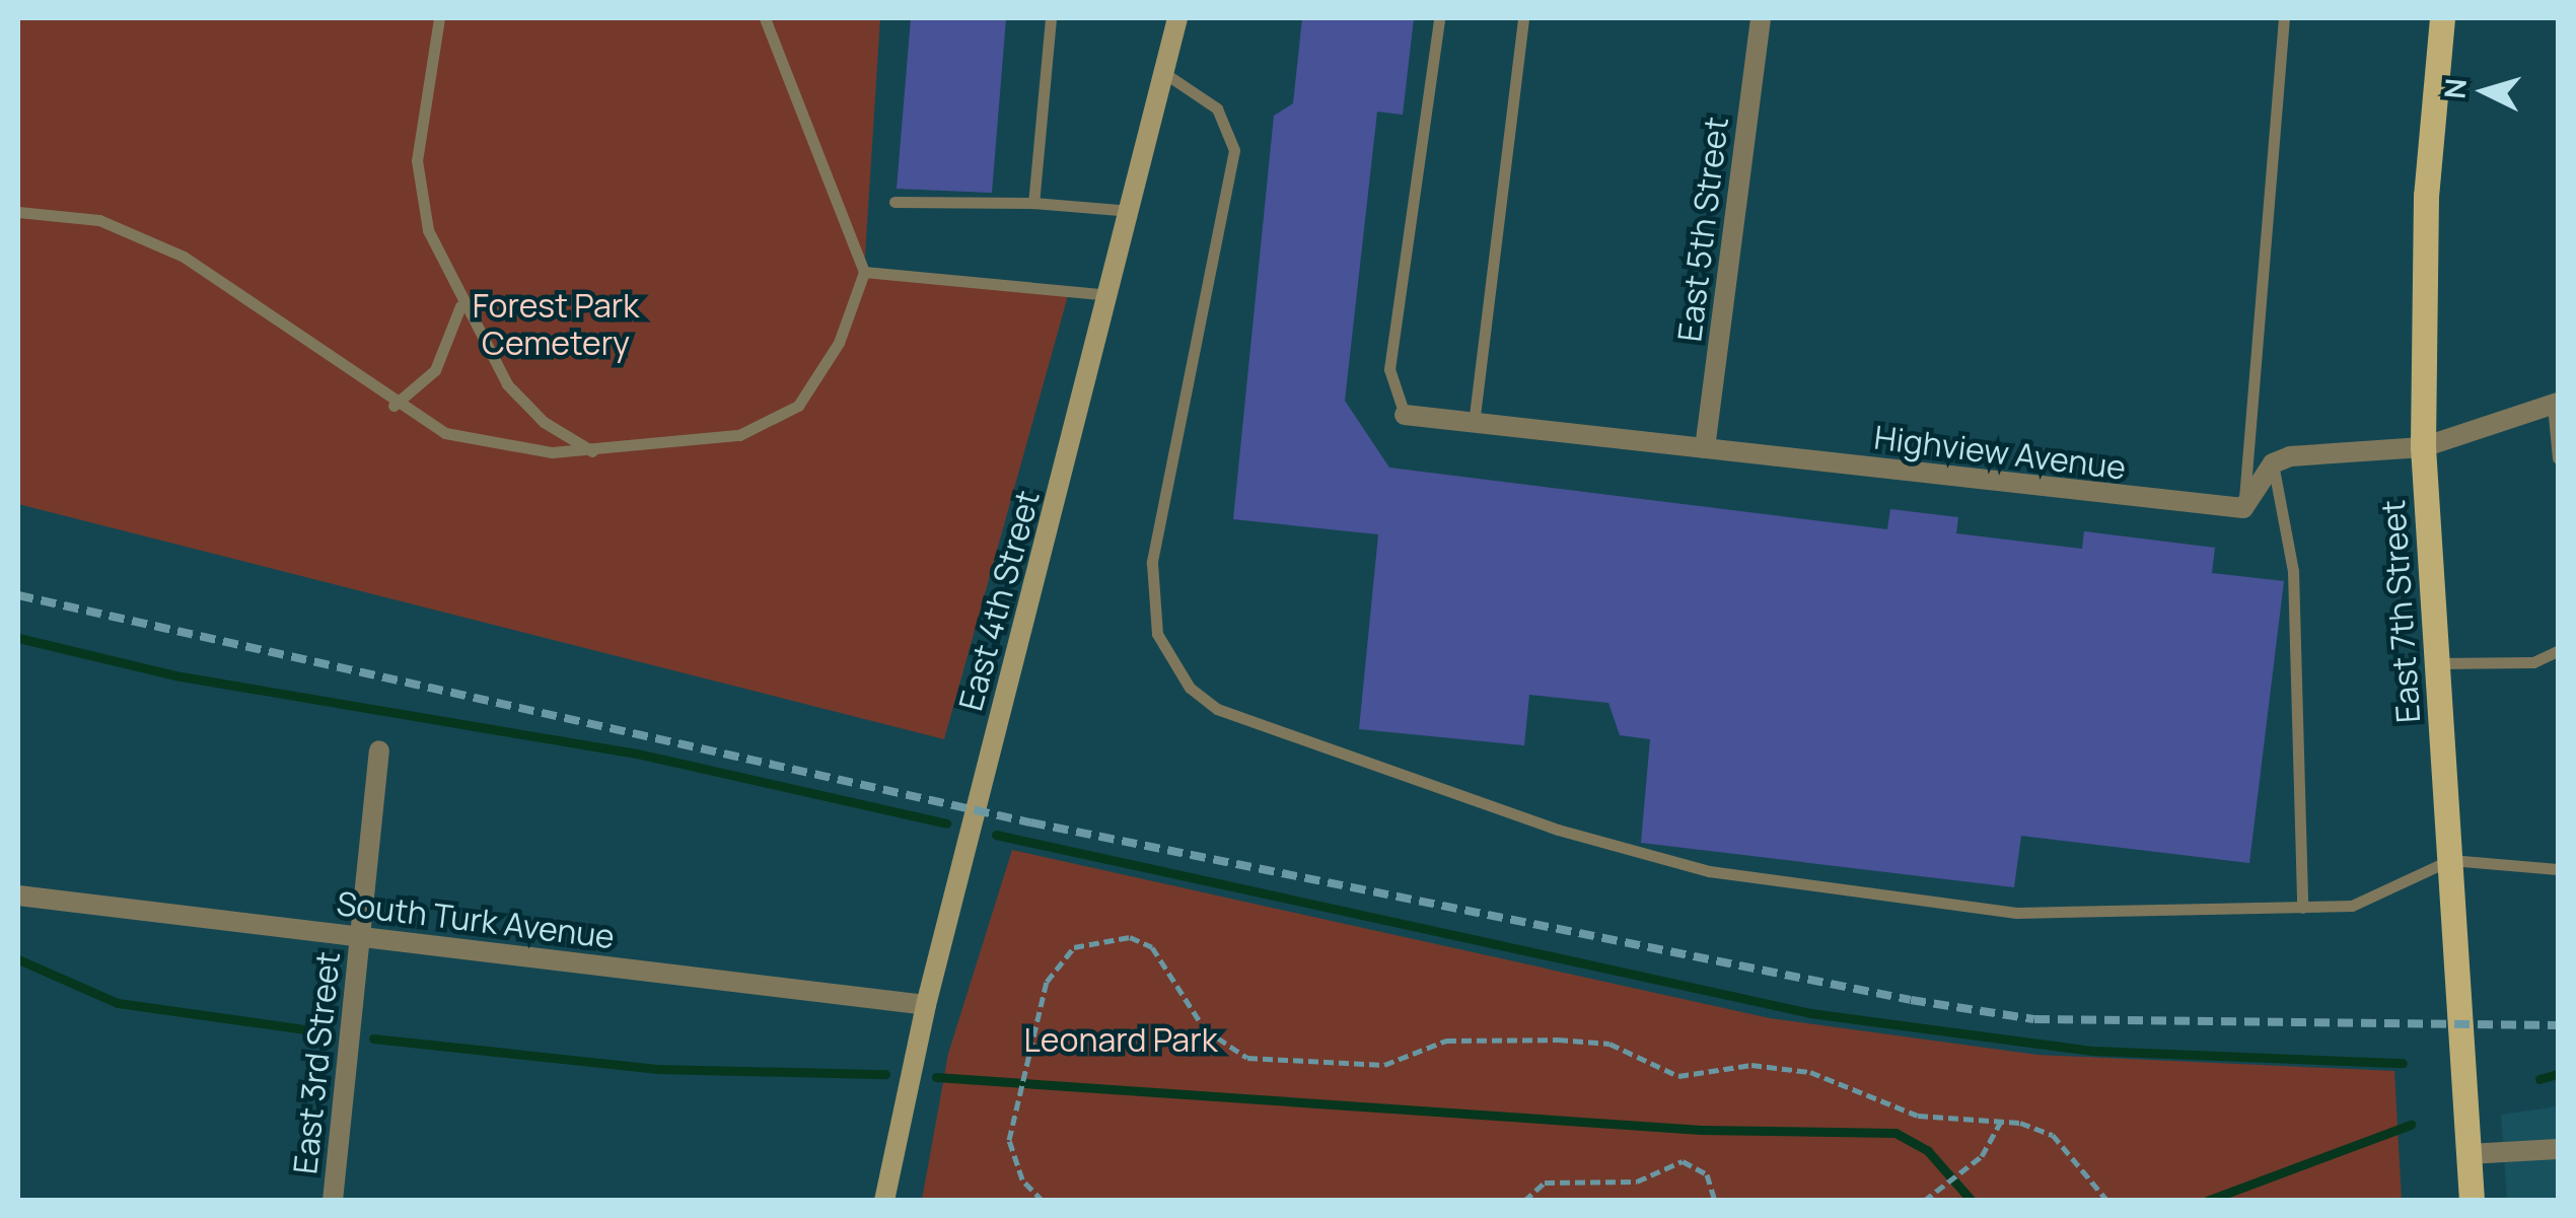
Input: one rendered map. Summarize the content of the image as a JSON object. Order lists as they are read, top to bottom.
{
  "streets": {
    "main road": ["East 7th Street"],
    "street": [
      "East 5th Street",
      "Highview Avenue",
      "East 4th Street",
      "South Turk Avenue",
      "East 3rd Street"
    ]
  },
  "crossings": [
    ["East 5th Street", "Highview Avenue"],
    ["East 4th Street", "South Turk Avenue"],
    ["South Turk Avenue", "East 3rd Street"]
  ],
  "parks": ["Forest Park Cemetery", "Leonard Park"],
  "north": "left"
}
